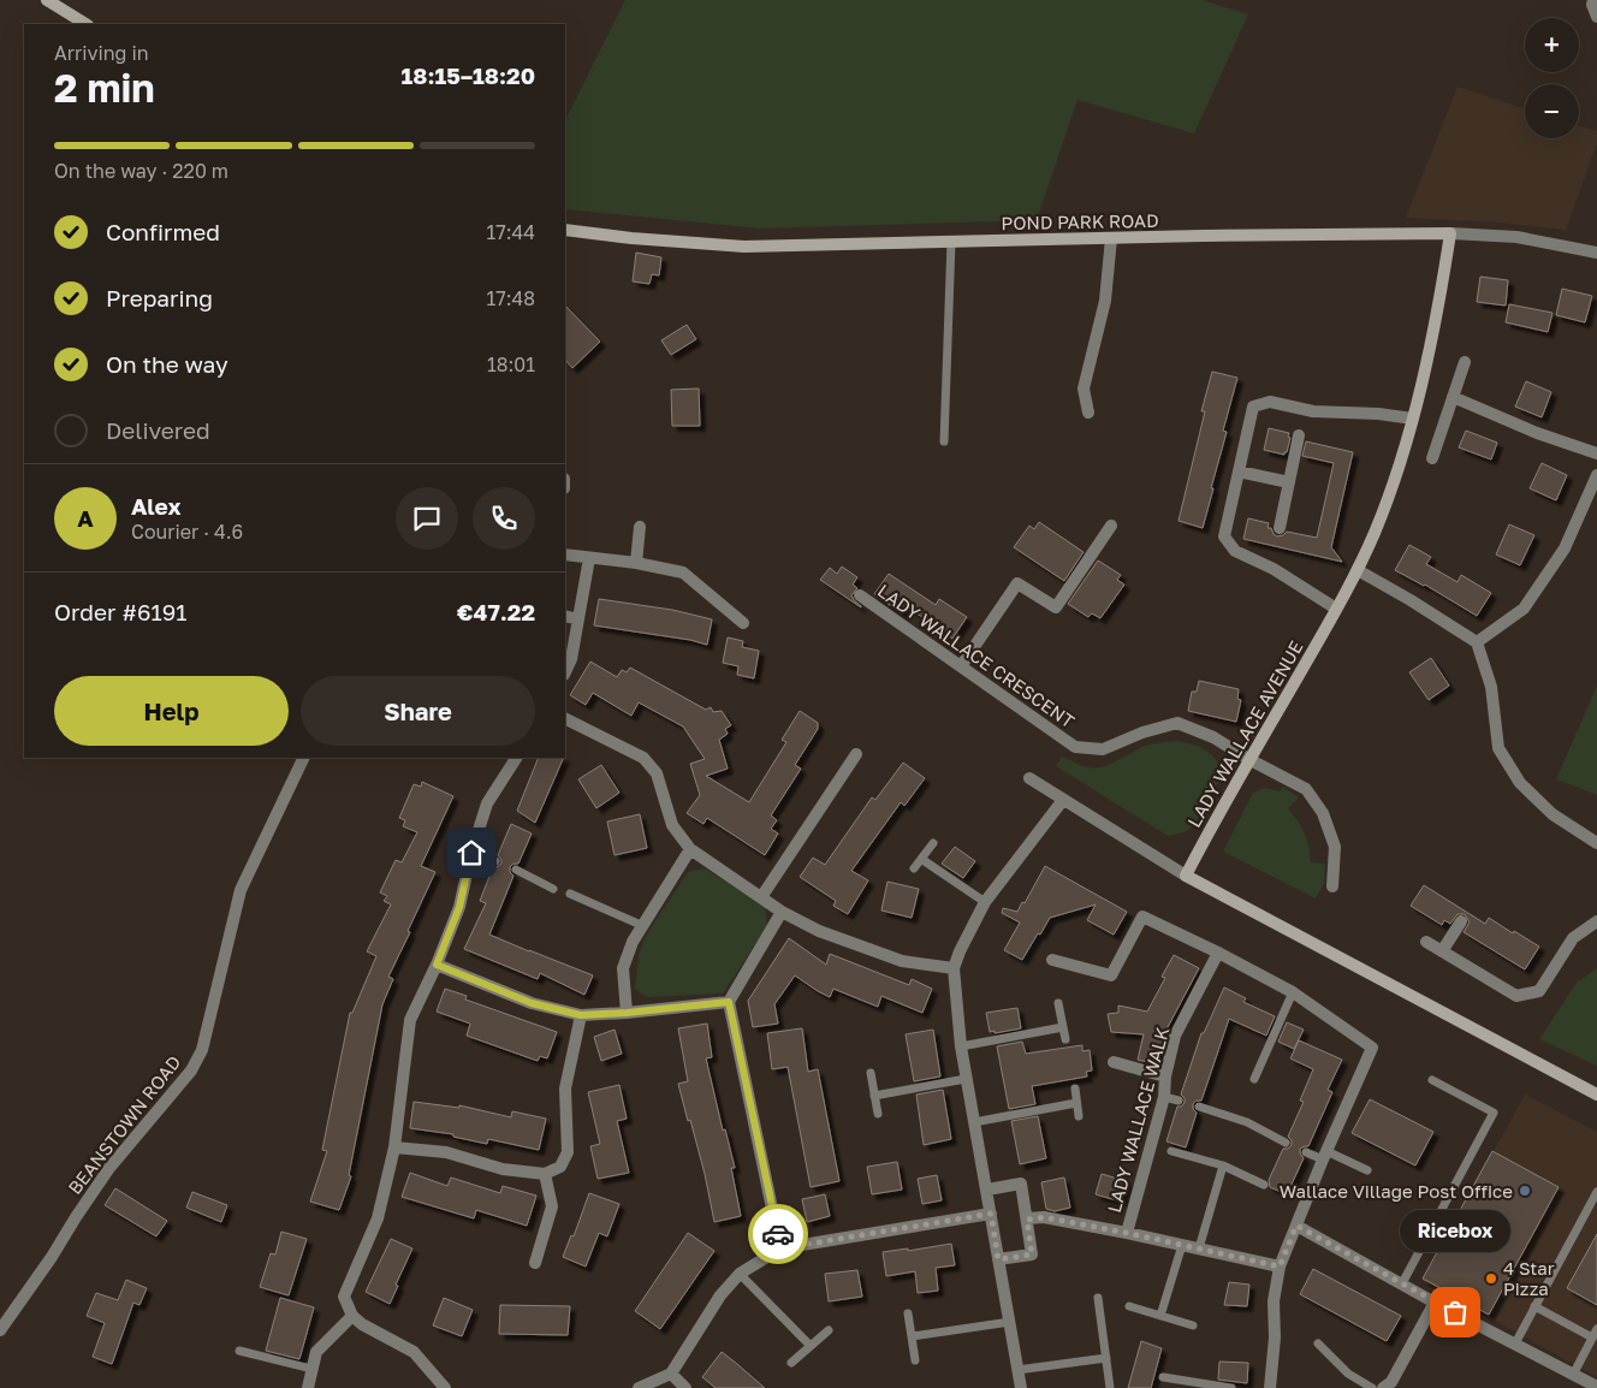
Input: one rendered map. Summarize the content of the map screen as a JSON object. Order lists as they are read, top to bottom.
{
  "streets": {
    "main road": ["POND PARK ROAD", "LADY WALLACE AVENUE"],
    "street": ["LADY WALLACE CRESCENT", "LADY WALLACE WALK", "BEANSTOWN ROAD"]
  },
  "crossings": [
    ["POND PARK ROAD", "LADY WALLACE AVENUE"],
    ["LADY WALLACE CRESCENT", "LADY WALLACE AVENUE"]
  ],
  "places": ["Wallace Village Post Office", "4 Star Pizza", "Ricebox"],
  "page": {
    "map_buttons": ["+", "−"],
    "heading": ["2 min", "Arriving in", "18:15–18:20"],
    "panel": [
      "Alex",
      "Courier · 4.6",
      "Order #6191",
      "€47.22"
    ],
    "bar": "On the way · 220 m",
    "list": [
      ["Confirmed", "17:44"],
      ["Preparing", "17:48"],
      ["On the way", "18:01"],
      "Delivered"
    ],
    "round": "A",
    "buttons": ["Help", "Share"],
    "bubble": "Ricebox"
  }
}
